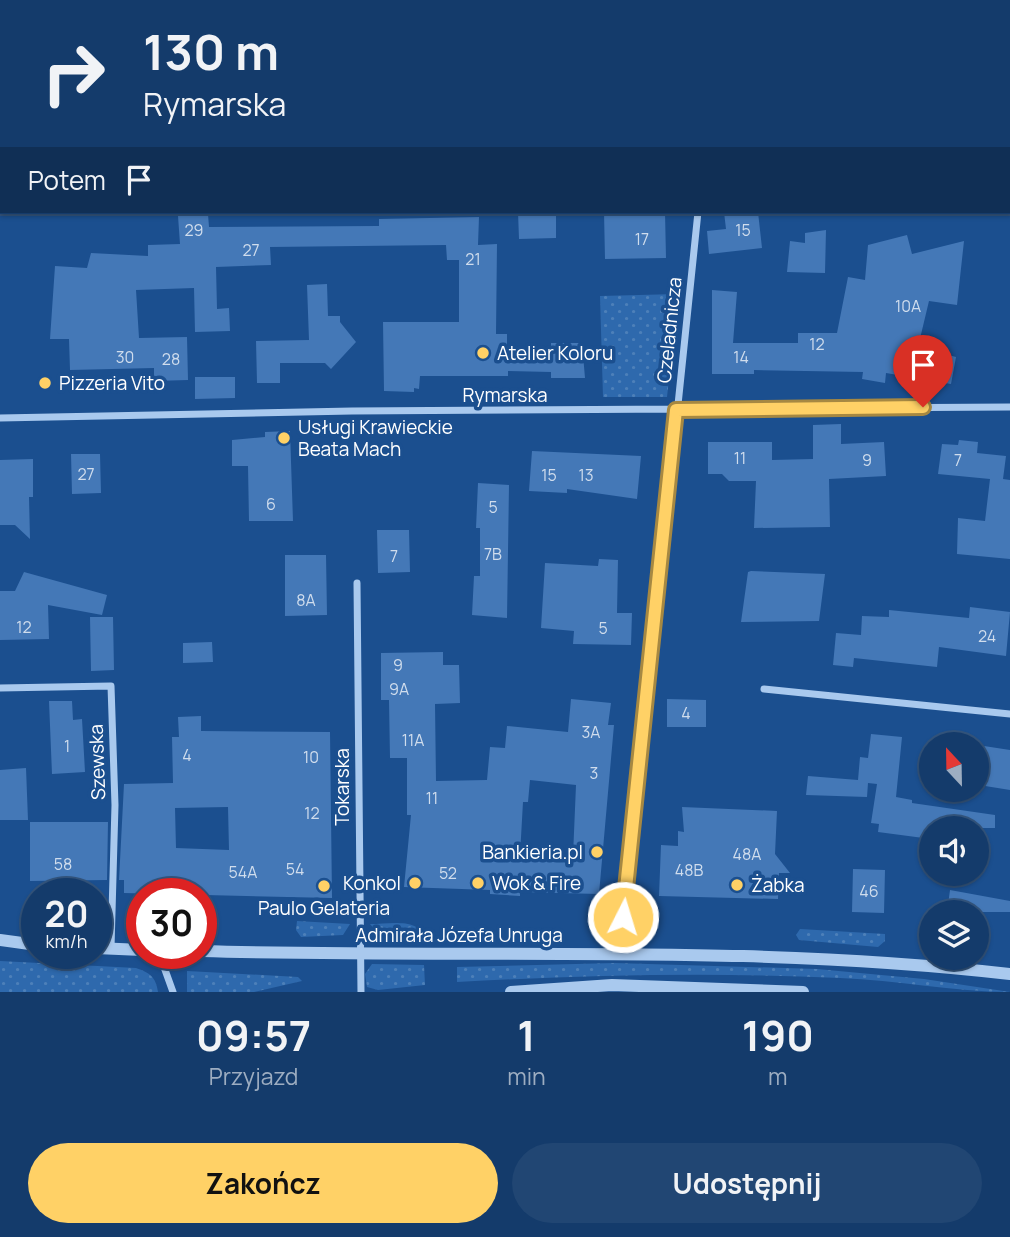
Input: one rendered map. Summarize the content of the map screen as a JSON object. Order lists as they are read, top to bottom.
{
  "streets": {
    "street": [
      "Czeladnicza",
      "Rymarska",
      "Szewska",
      "Tokarska",
      "Admirała Józefa Unruga"
    ]
  },
  "crossings": [
    ["Czeladnicza", "Rymarska"],
    ["Czeladnicza", "Admirała Józefa Unruga"],
    ["Tokarska", "Admirała Józefa Unruga"]
  ],
  "places": [
    "Atelier Koloru",
    "Pizzeria Vito",
    "Usługi Krawieckie Beata Mach",
    "Bankieria.pl",
    "Konkol",
    "Wok & Fire",
    "Żabka",
    "Paulo Gelateria"
  ],
  "house_numbers": [
    "29",
    "15",
    "17",
    "27",
    "21",
    "10A",
    "12",
    "30",
    "14",
    "28",
    "11",
    "9",
    "7",
    "27",
    "15",
    "13",
    "6",
    "5",
    "7B",
    "7",
    "8A",
    "12",
    "5",
    "24",
    "9",
    "9A",
    "4",
    "3A",
    "11A",
    "1",
    "4",
    "10",
    "3",
    "11",
    "12",
    "48A",
    "58",
    "54",
    "48B",
    "54A",
    "52",
    "46"
  ],
  "north": "top",
  "page": {
    "turn": ["130 m", "Rymarska"],
    "then": "Potem",
    "speed": "20 km/h",
    "limit": "30",
    "eta": [
      "09:57",
      "Przyjazd",
      "1",
      "min",
      "190",
      "m"
    ],
    "buttons": ["Zakończ", "Udostępnij"]
  }
}
